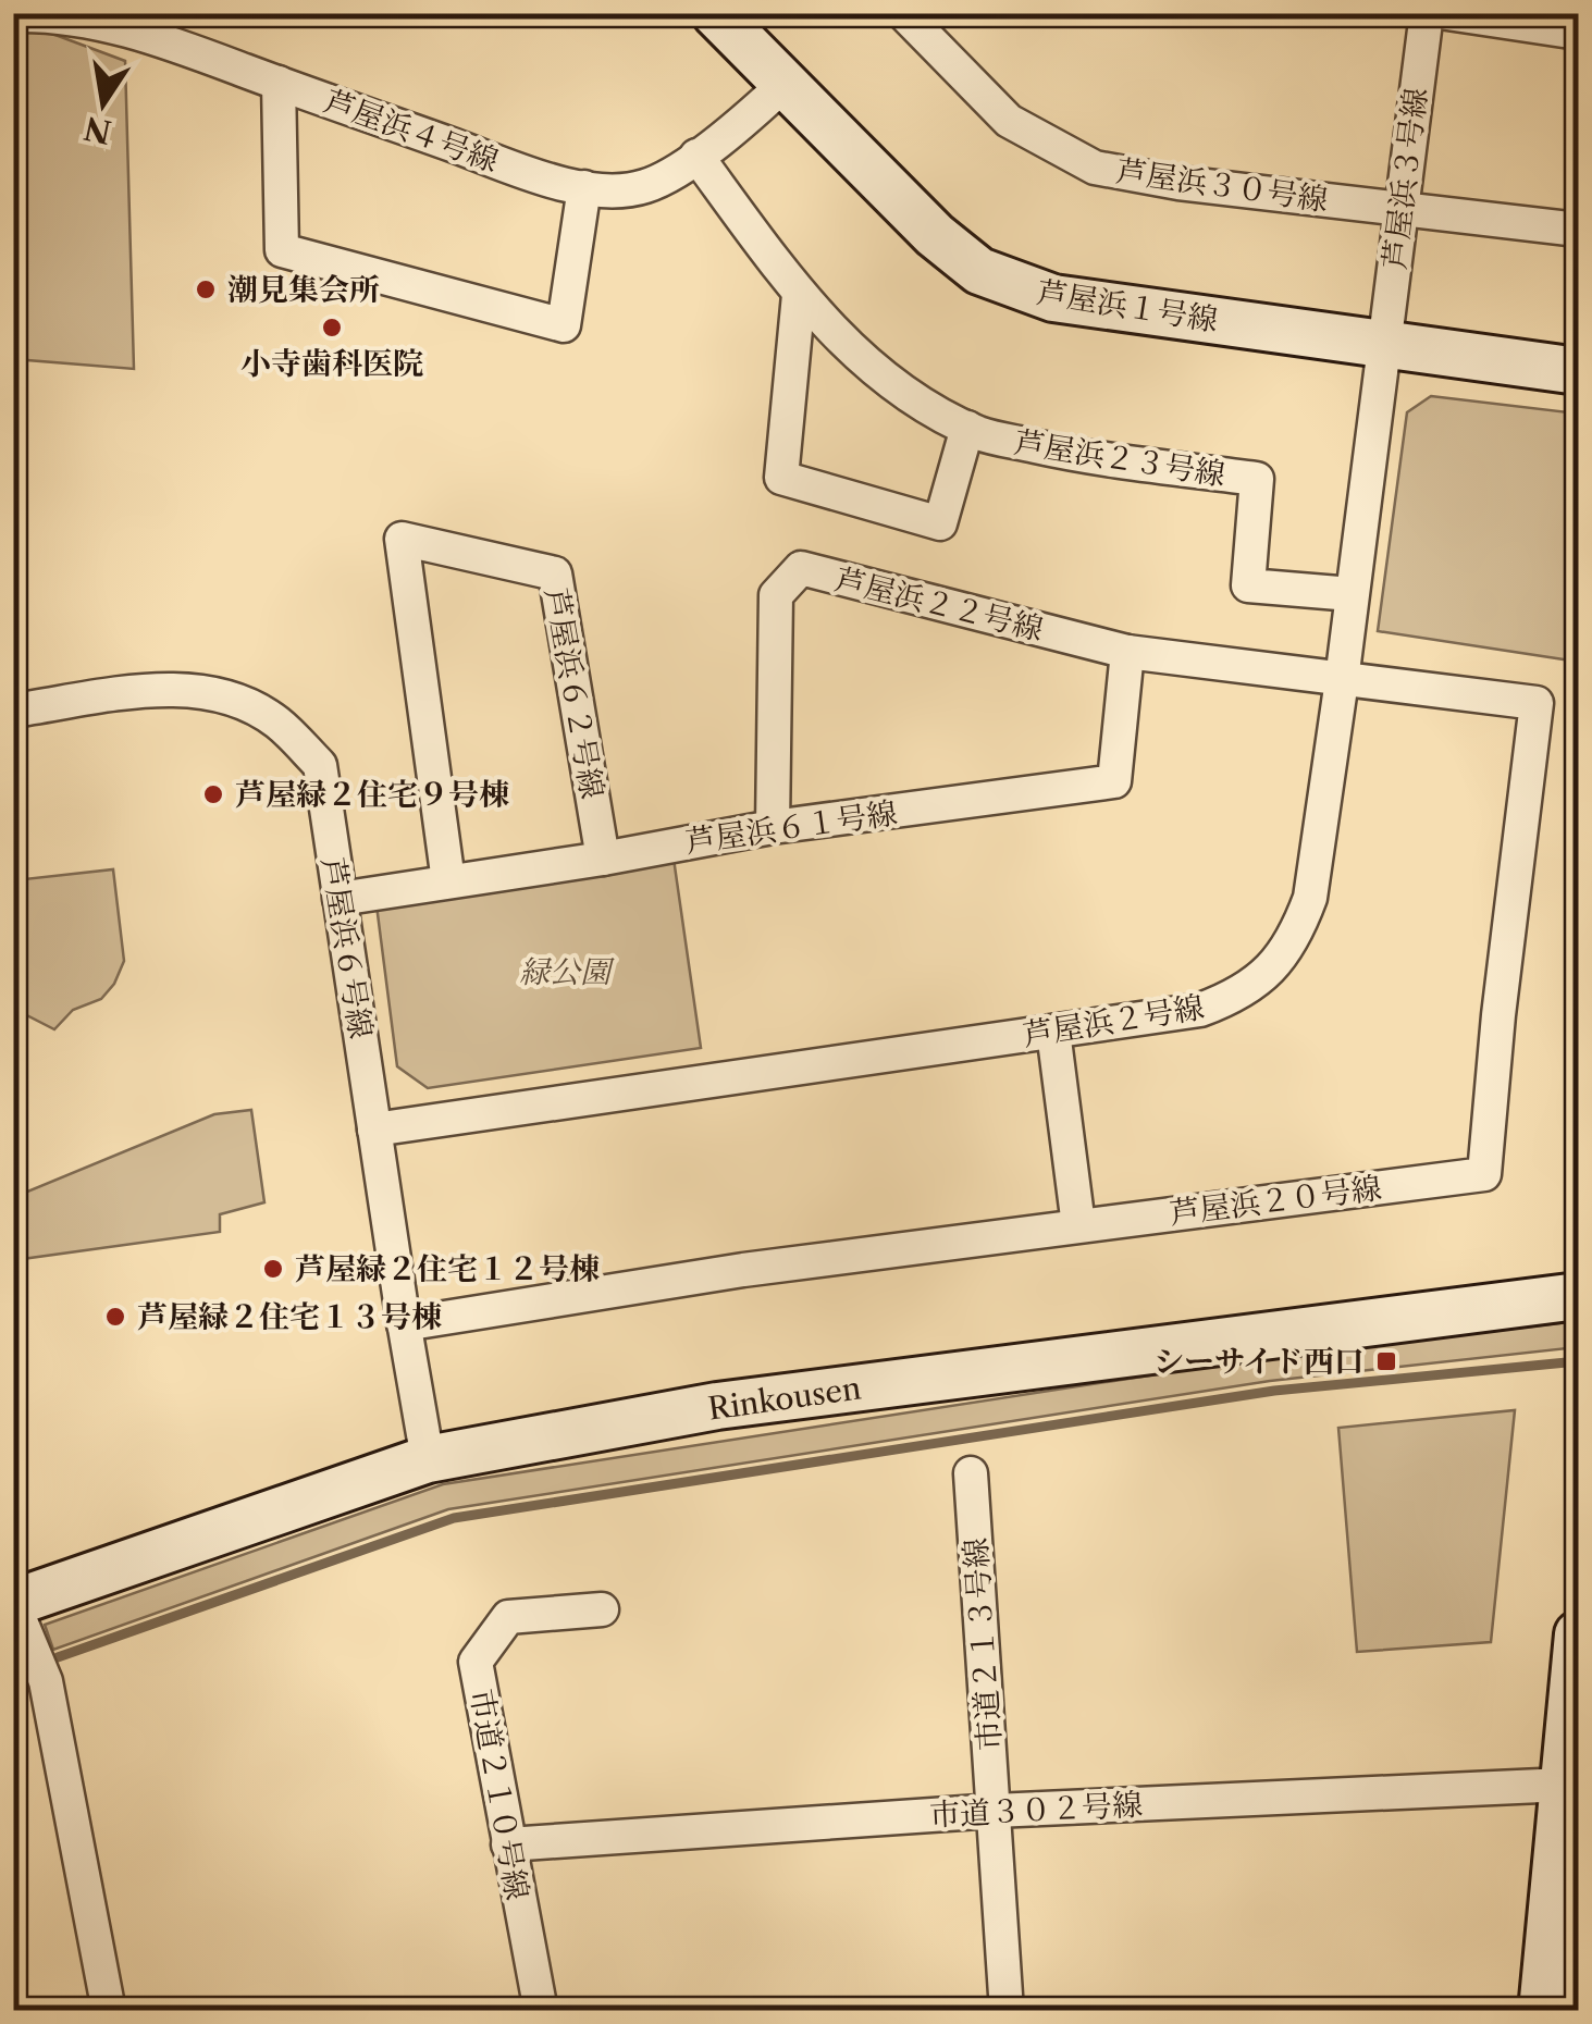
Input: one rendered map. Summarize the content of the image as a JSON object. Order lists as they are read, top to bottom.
{
  "streets": {
    "street": [
      "芦屋浜４号線",
      "芦屋浜３号線",
      "芦屋浜３０号線",
      "芦屋浜１号線",
      "芦屋浜２３号線",
      "芦屋浜２２号線",
      "芦屋浜６２号線",
      "芦屋浜６１号線",
      "芦屋浜６号線",
      "芦屋浜２号線",
      "芦屋浜２０号線",
      "Rinkousen",
      "市道２１３号線",
      "市道２１０号線",
      "市道３０２号線"
    ]
  },
  "crossings": [
    ["芦屋浜４号線", "芦屋浜１号線"],
    ["芦屋浜４号線", "芦屋浜２３号線"],
    ["芦屋浜３号線", "芦屋浜３０号線"],
    ["芦屋浜３号線", "芦屋浜１号線"],
    ["芦屋浜３号線", "芦屋浜２号線"],
    ["芦屋浜１号線", "芦屋浜２号線"],
    ["芦屋浜２３号線", "芦屋浜２号線"],
    ["芦屋浜２２号線", "芦屋浜６１号線"],
    ["芦屋浜２２号線", "芦屋浜２号線"],
    ["芦屋浜２２号線", "芦屋浜２０号線"],
    ["芦屋浜６２号線", "芦屋浜６１号線"],
    ["芦屋浜６１号線", "芦屋浜６号線"],
    ["芦屋浜６号線", "芦屋浜２号線"],
    ["芦屋浜６号線", "芦屋浜２０号線"],
    ["芦屋浜６号線", "Rinkousen"],
    ["芦屋浜２号線", "芦屋浜２０号線"],
    ["市道２１３号線", "市道３０２号線"],
    ["市道２１０号線", "市道３０２号線"]
  ],
  "parks": ["緑公園"],
  "places": {
    "other": [
      "潮見集会所",
      "小寺歯科医院",
      "芦屋緑２住宅９号棟",
      "芦屋緑２住宅１２号棟",
      "芦屋緑２住宅１３号棟"
    ],
    "transit": ["シーサイド西口"]
  },
  "north": "bottom"
}
